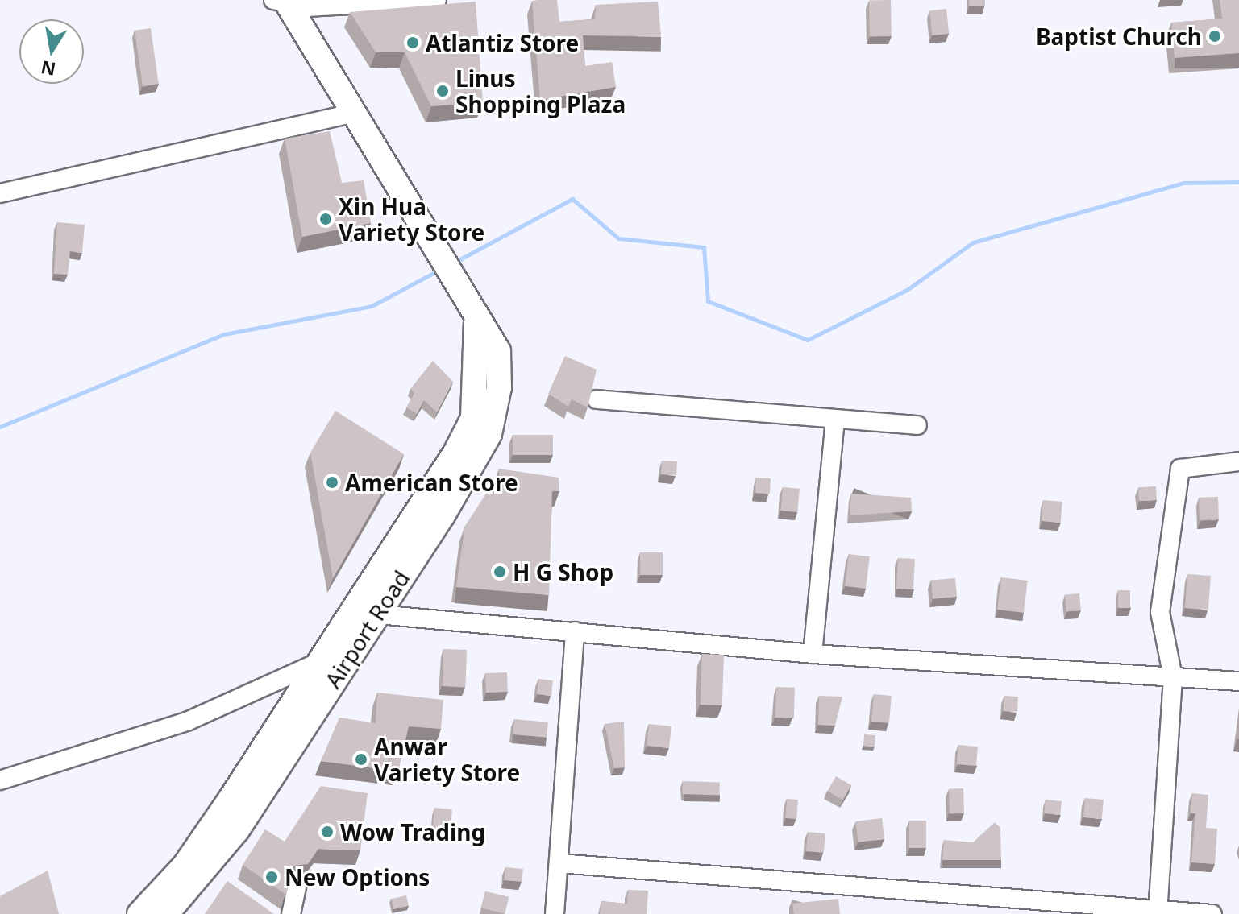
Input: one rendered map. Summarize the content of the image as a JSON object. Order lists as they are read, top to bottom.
{
  "streets": {
    "street": ["Airport Road"]
  },
  "places": [
    "Baptist Church",
    "Atlantiz Store",
    "Linus Shopping Plaza",
    "Xin Hua Variety Store",
    "American Store",
    "H G Shop",
    "Anwar Variety Store",
    "Wow Trading",
    "New Options"
  ],
  "north": "bottom"
}
